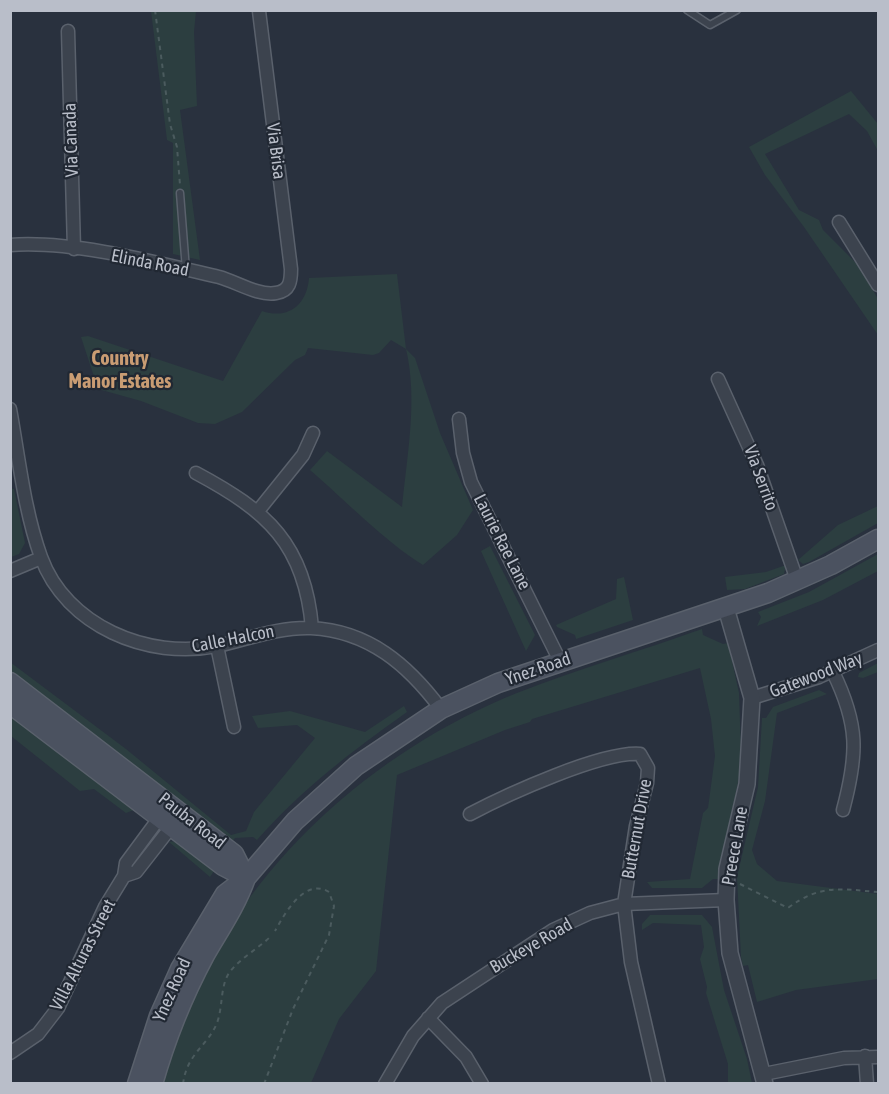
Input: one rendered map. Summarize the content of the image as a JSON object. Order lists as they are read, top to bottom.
{
  "streets": {
    "main road": ["Ynez Road", "Pauba Road"],
    "street": [
      "Via Canada",
      "Via Brisa",
      "Elinda Road",
      "Via Serrito",
      "Laurie Rae Lane",
      "Calle Halcon",
      "Gatewood Way",
      "Butternut Drive",
      "Preece Lane",
      "Buckeye Road",
      "Villa Alturas Street"
    ]
  },
  "crossings": [
    ["Via Canada", "Elinda Road"],
    ["Via Brisa", "Elinda Road"],
    ["Via Serrito", "Ynez Road"],
    ["Laurie Rae Lane", "Ynez Road"],
    ["Calle Halcon", "Ynez Road"],
    ["Ynez Road", "Pauba Road"],
    ["Ynez Road", "Preece Lane"],
    ["Gatewood Way", "Preece Lane"],
    ["Pauba Road", "Villa Alturas Street"],
    ["Butternut Drive", "Buckeye Road"],
    ["Preece Lane", "Buckeye Road"]
  ],
  "districts": ["Country Manor Estates"]
}
